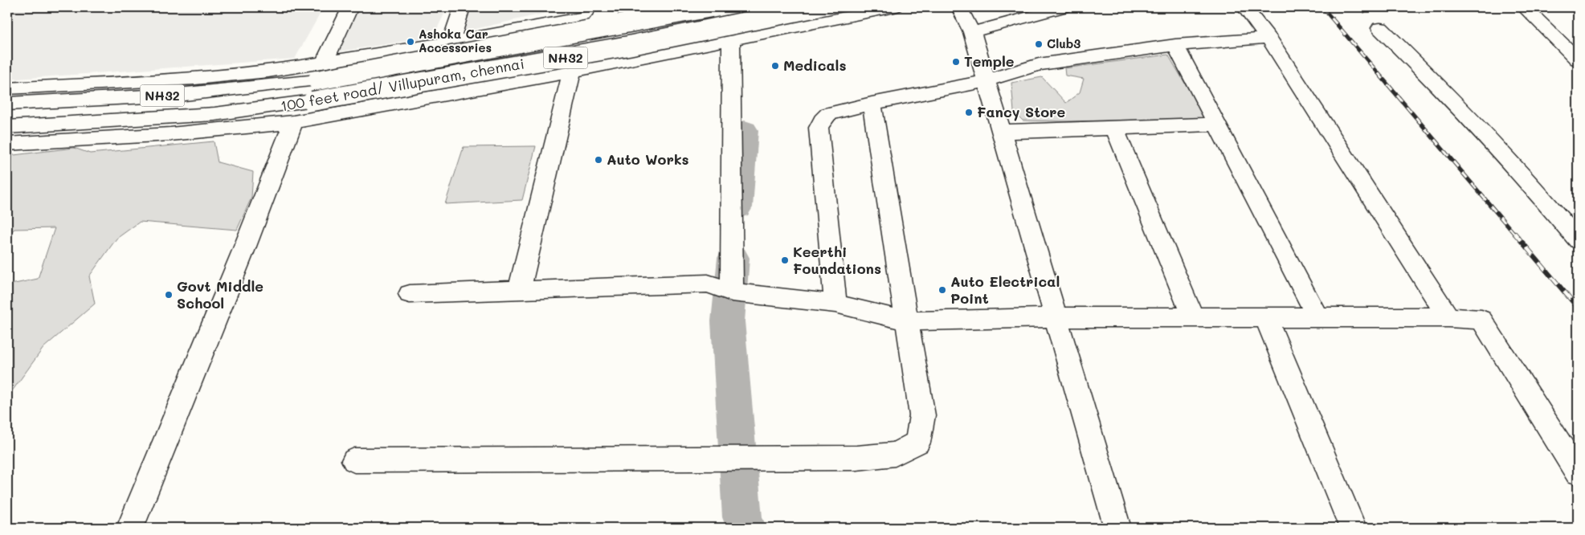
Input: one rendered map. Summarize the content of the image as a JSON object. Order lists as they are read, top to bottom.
{
  "streets": {
    "main road": ["NH32", "100 feet road/ Villupuram, chennai"]
  },
  "places": [
    "Ashoka Car Accessories",
    "Club3",
    "Temple",
    "Medicals",
    "Fancy Store",
    "Auto Works",
    "Keerthi Foundations",
    "Auto Electrical Point",
    "Govt Middle School"
  ]
}
